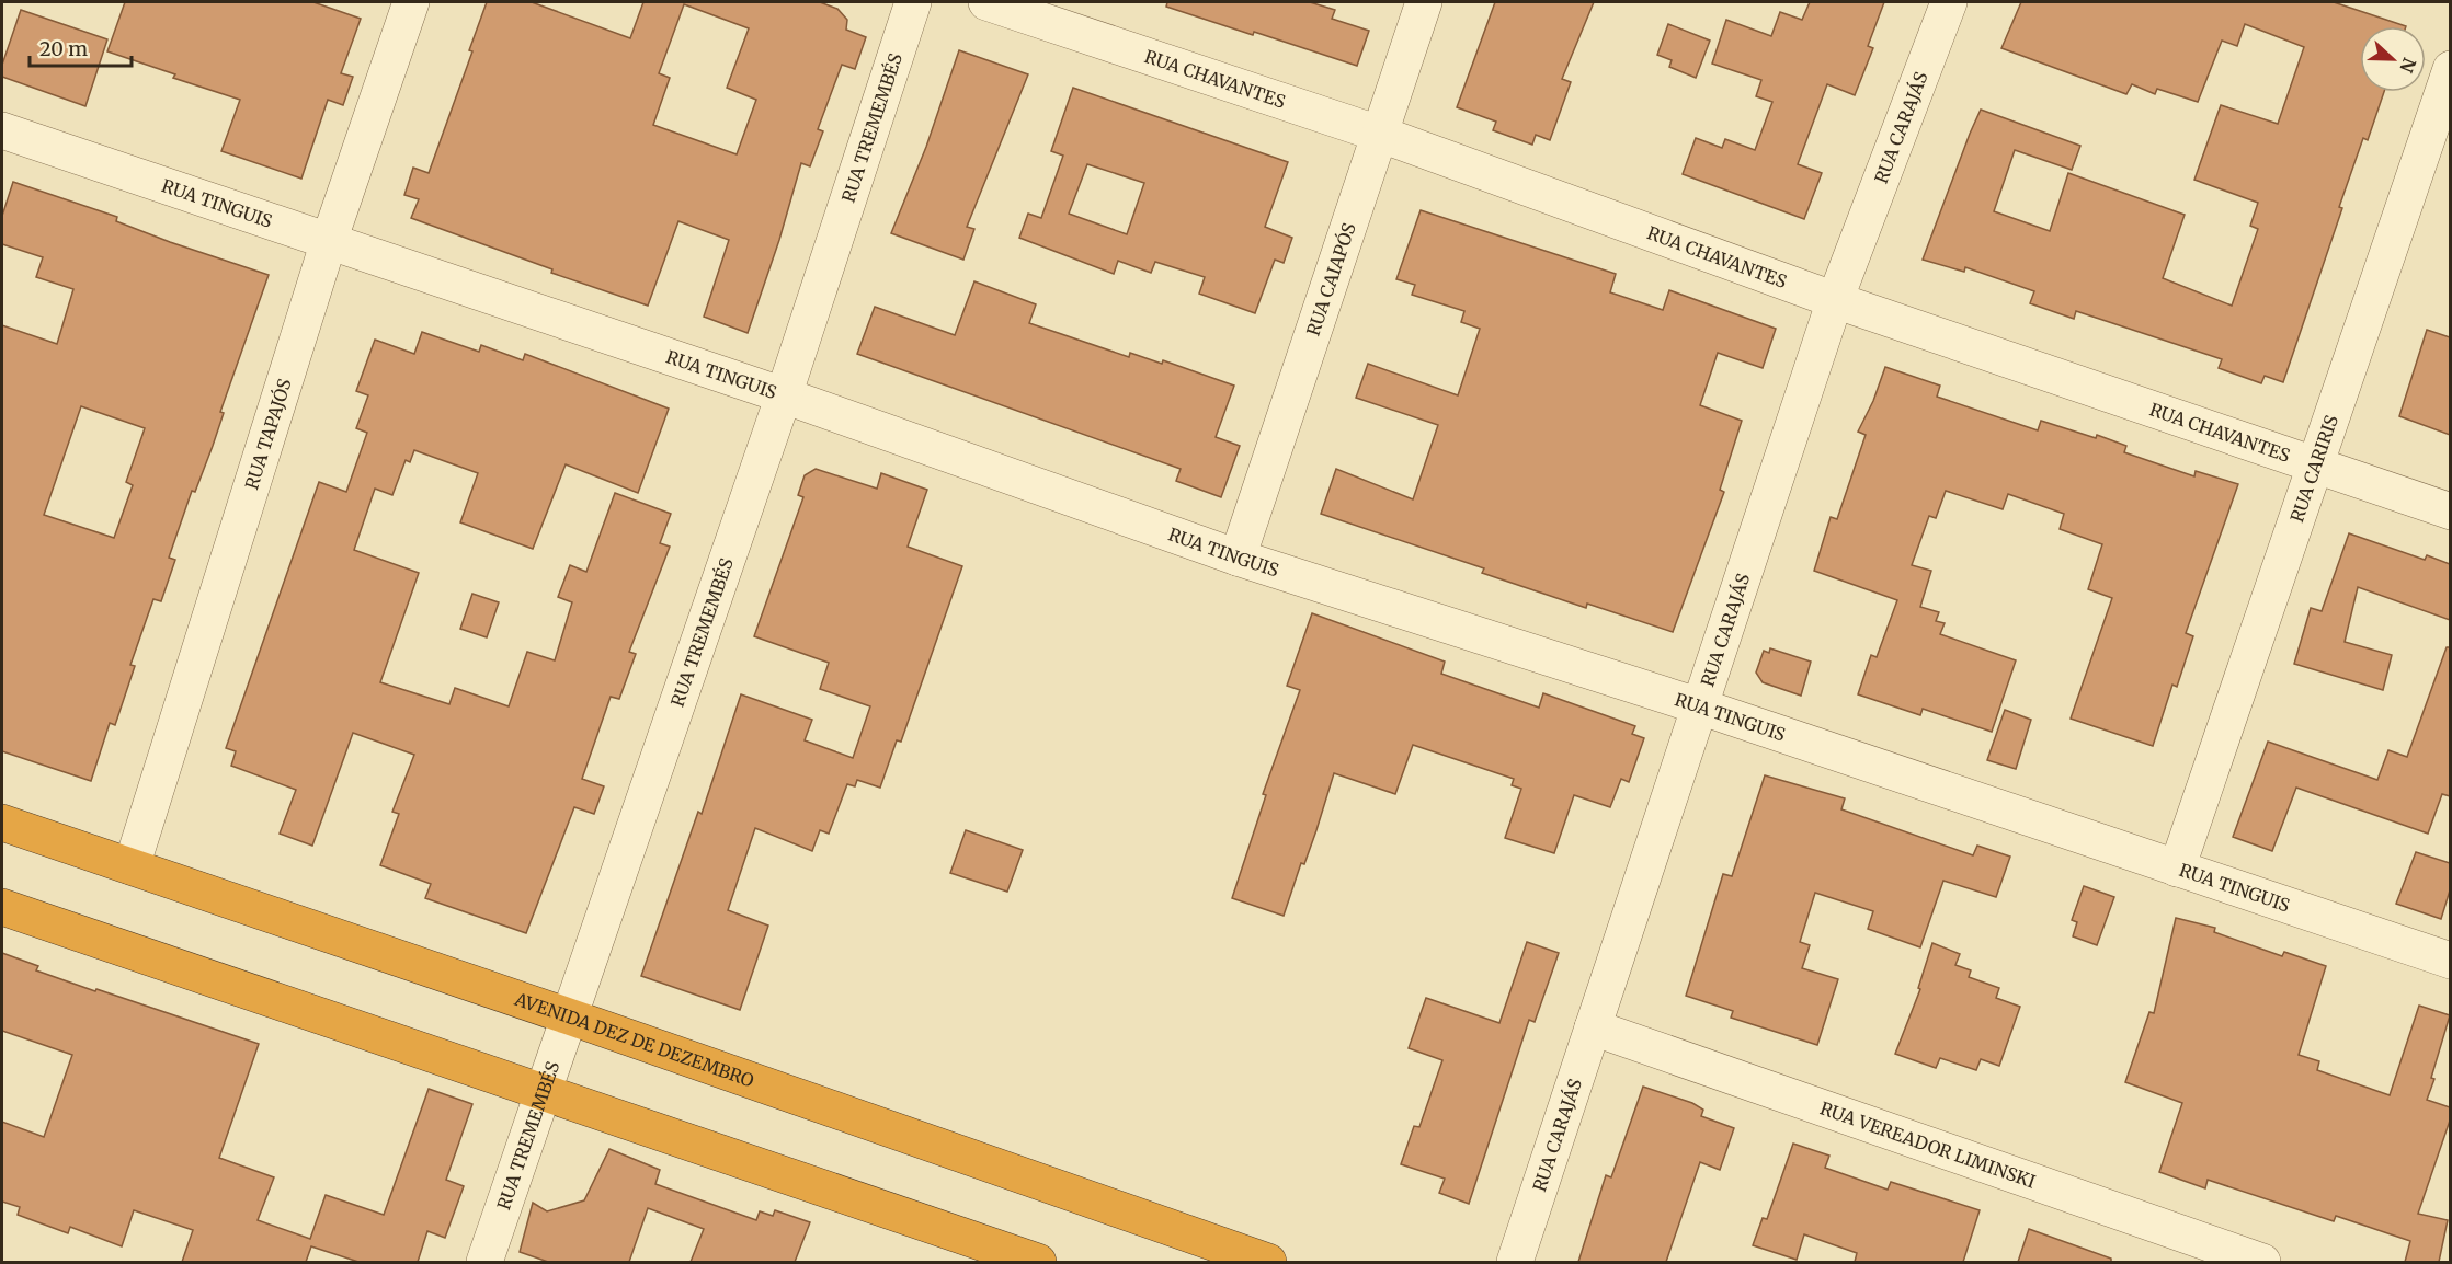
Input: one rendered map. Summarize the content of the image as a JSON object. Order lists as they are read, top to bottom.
{
  "streets": {
    "highway": ["AVENIDA DEZ DE DEZEMBRO"],
    "street": [
      "RUA CHAVANTES",
      "RUA CARAJÁS",
      "RUA TREMEMBÉS",
      "RUA TINGUIS",
      "RUA CAIAPÓS",
      "RUA TAPAJÓS",
      "RUA CARIRIS",
      "RUA VEREADOR LIMINSKI"
    ]
  },
  "crossings": [
    ["RUA CHAVANTES", "RUA CARAJÁS"],
    ["RUA CHAVANTES", "RUA CAIAPÓS"],
    ["RUA CHAVANTES", "RUA CARIRIS"],
    ["RUA CARAJÁS", "RUA TINGUIS"],
    ["RUA CARAJÁS", "RUA VEREADOR LIMINSKI"],
    ["RUA TREMEMBÉS", "RUA TINGUIS"],
    ["RUA TREMEMBÉS", "AVENIDA DEZ DE DEZEMBRO"],
    ["RUA TINGUIS", "RUA CAIAPÓS"],
    ["RUA TINGUIS", "RUA TAPAJÓS"],
    ["RUA TINGUIS", "RUA CARIRIS"],
    ["RUA TAPAJÓS", "AVENIDA DEZ DE DEZEMBRO"]
  ],
  "scale_bar": "20 m",
  "north": "right"
}
